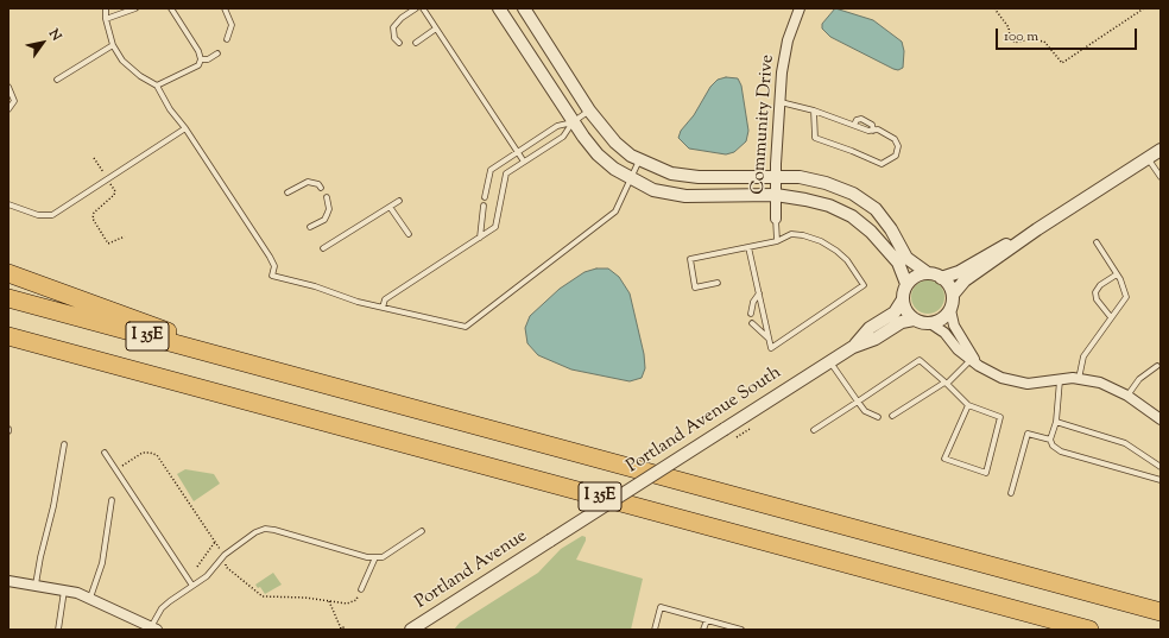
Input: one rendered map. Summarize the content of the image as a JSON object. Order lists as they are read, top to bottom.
{
  "streets": {
    "highway": ["I 35E"],
    "street": ["Community Drive", "Portland Avenue South", "Portland Avenue"]
  },
  "crossings": [
    ["Portland Avenue South", "Portland Avenue"]
  ],
  "scale_bar": "100 m",
  "north": "top right"
}
